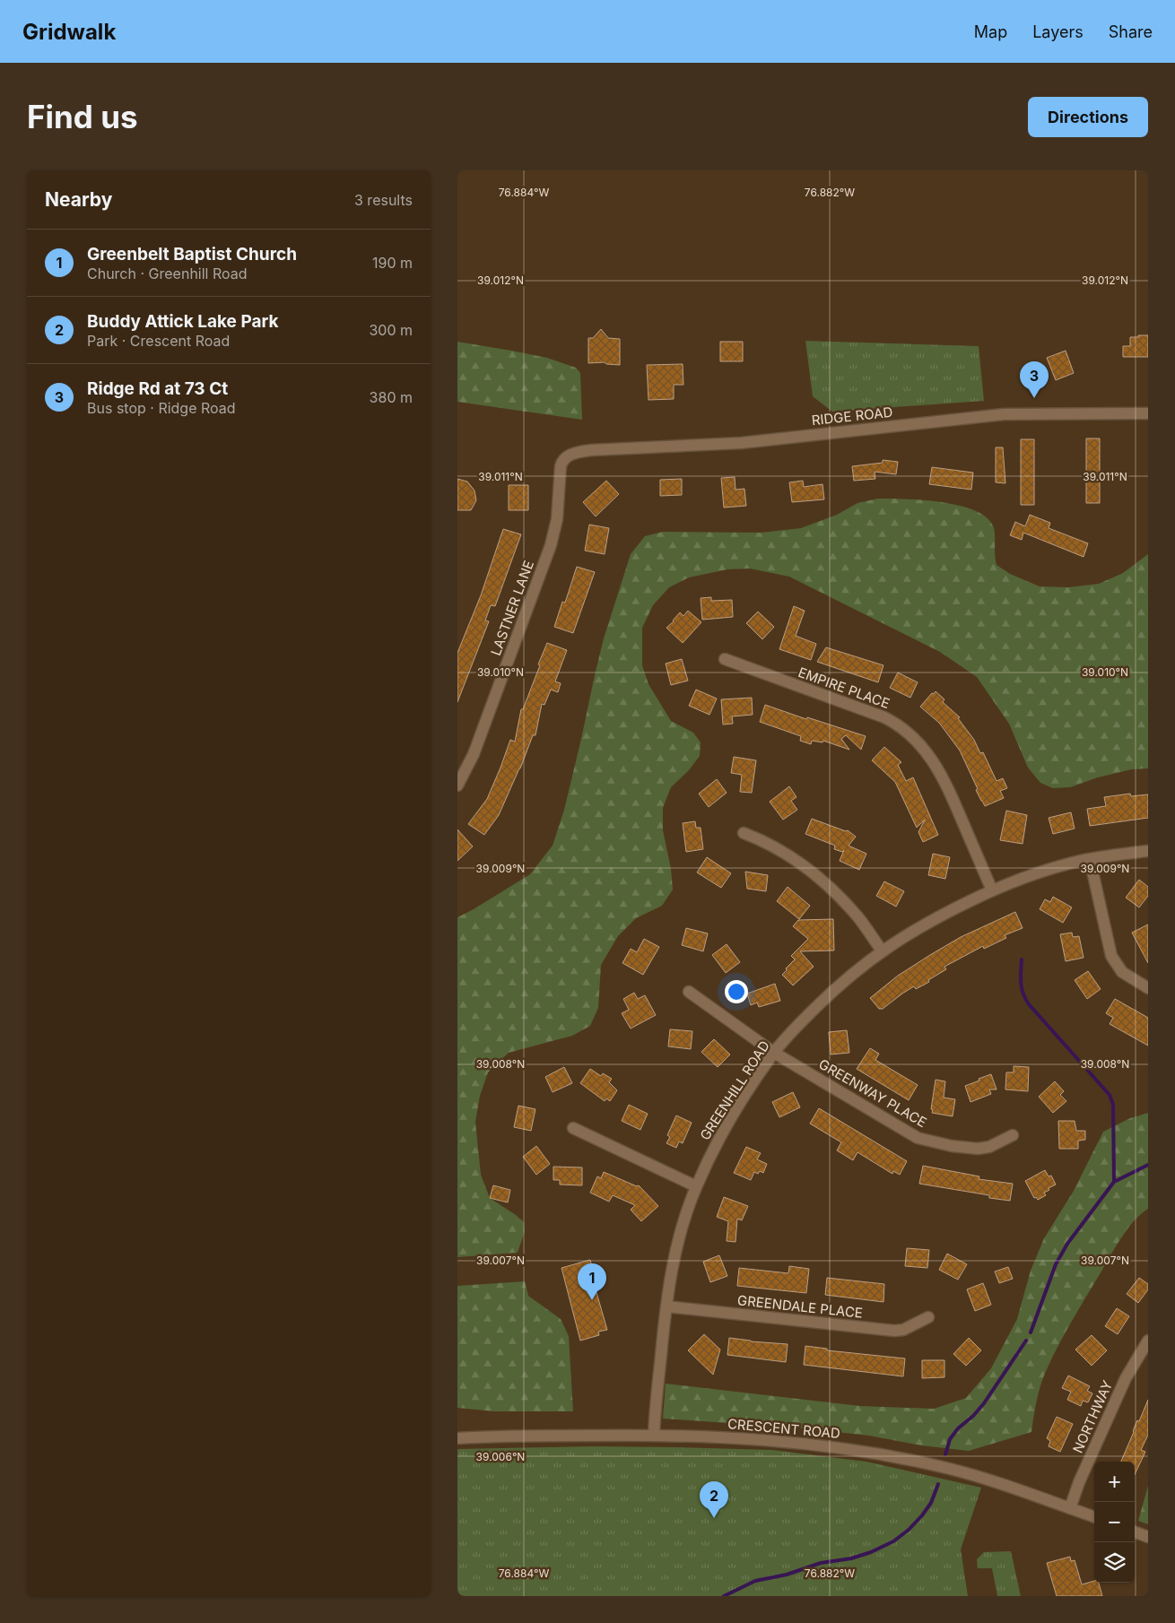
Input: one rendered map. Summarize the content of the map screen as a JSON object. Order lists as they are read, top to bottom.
{
  "streets": {
    "street": [
      "RIDGE ROAD",
      "LASTNER LANE",
      "EMPIRE PLACE",
      "GREENHILL ROAD",
      "GREENWAY PLACE",
      "GREENDALE PLACE",
      "NORTHWAY",
      "CRESCENT ROAD"
    ]
  },
  "crossings": [
    ["RIDGE ROAD", "LASTNER LANE"],
    ["EMPIRE PLACE", "GREENHILL ROAD"],
    ["GREENHILL ROAD", "GREENWAY PLACE"],
    ["GREENHILL ROAD", "GREENDALE PLACE"],
    ["GREENHILL ROAD", "CRESCENT ROAD"],
    ["NORTHWAY", "CRESCENT ROAD"]
  ],
  "page": {
    "header": "Gridwalk",
    "nav": ["Map", "Layers", "Share"],
    "buttons": "Directions",
    "title": "Find us",
    "heading": ["Nearby", "3 results"],
    "list": [
      {
        "mark": "1",
        "name": "Greenbelt Baptist Church",
        "note": "Church · Greenhill Road",
        "value": "190 m"
      },
      {
        "mark": "2",
        "name": "Buddy Attick Lake Park",
        "note": "Park · Crescent Road",
        "value": "300 m"
      },
      {
        "mark": "3",
        "name": "Ridge Rd at 73 Ct",
        "note": "Bus stop · Ridge Road",
        "value": "380 m"
      }
    ],
    "pins": ["3", "1", "2"],
    "map_buttons": ["+", "−"]
  },
  "coordinates": [
    "76.884°W",
    "76.882°W",
    "39.012°N",
    "39.011°N",
    "39.010°N",
    "39.009°N",
    "39.008°N",
    "39.007°N",
    "39.006°N"
  ]
}
